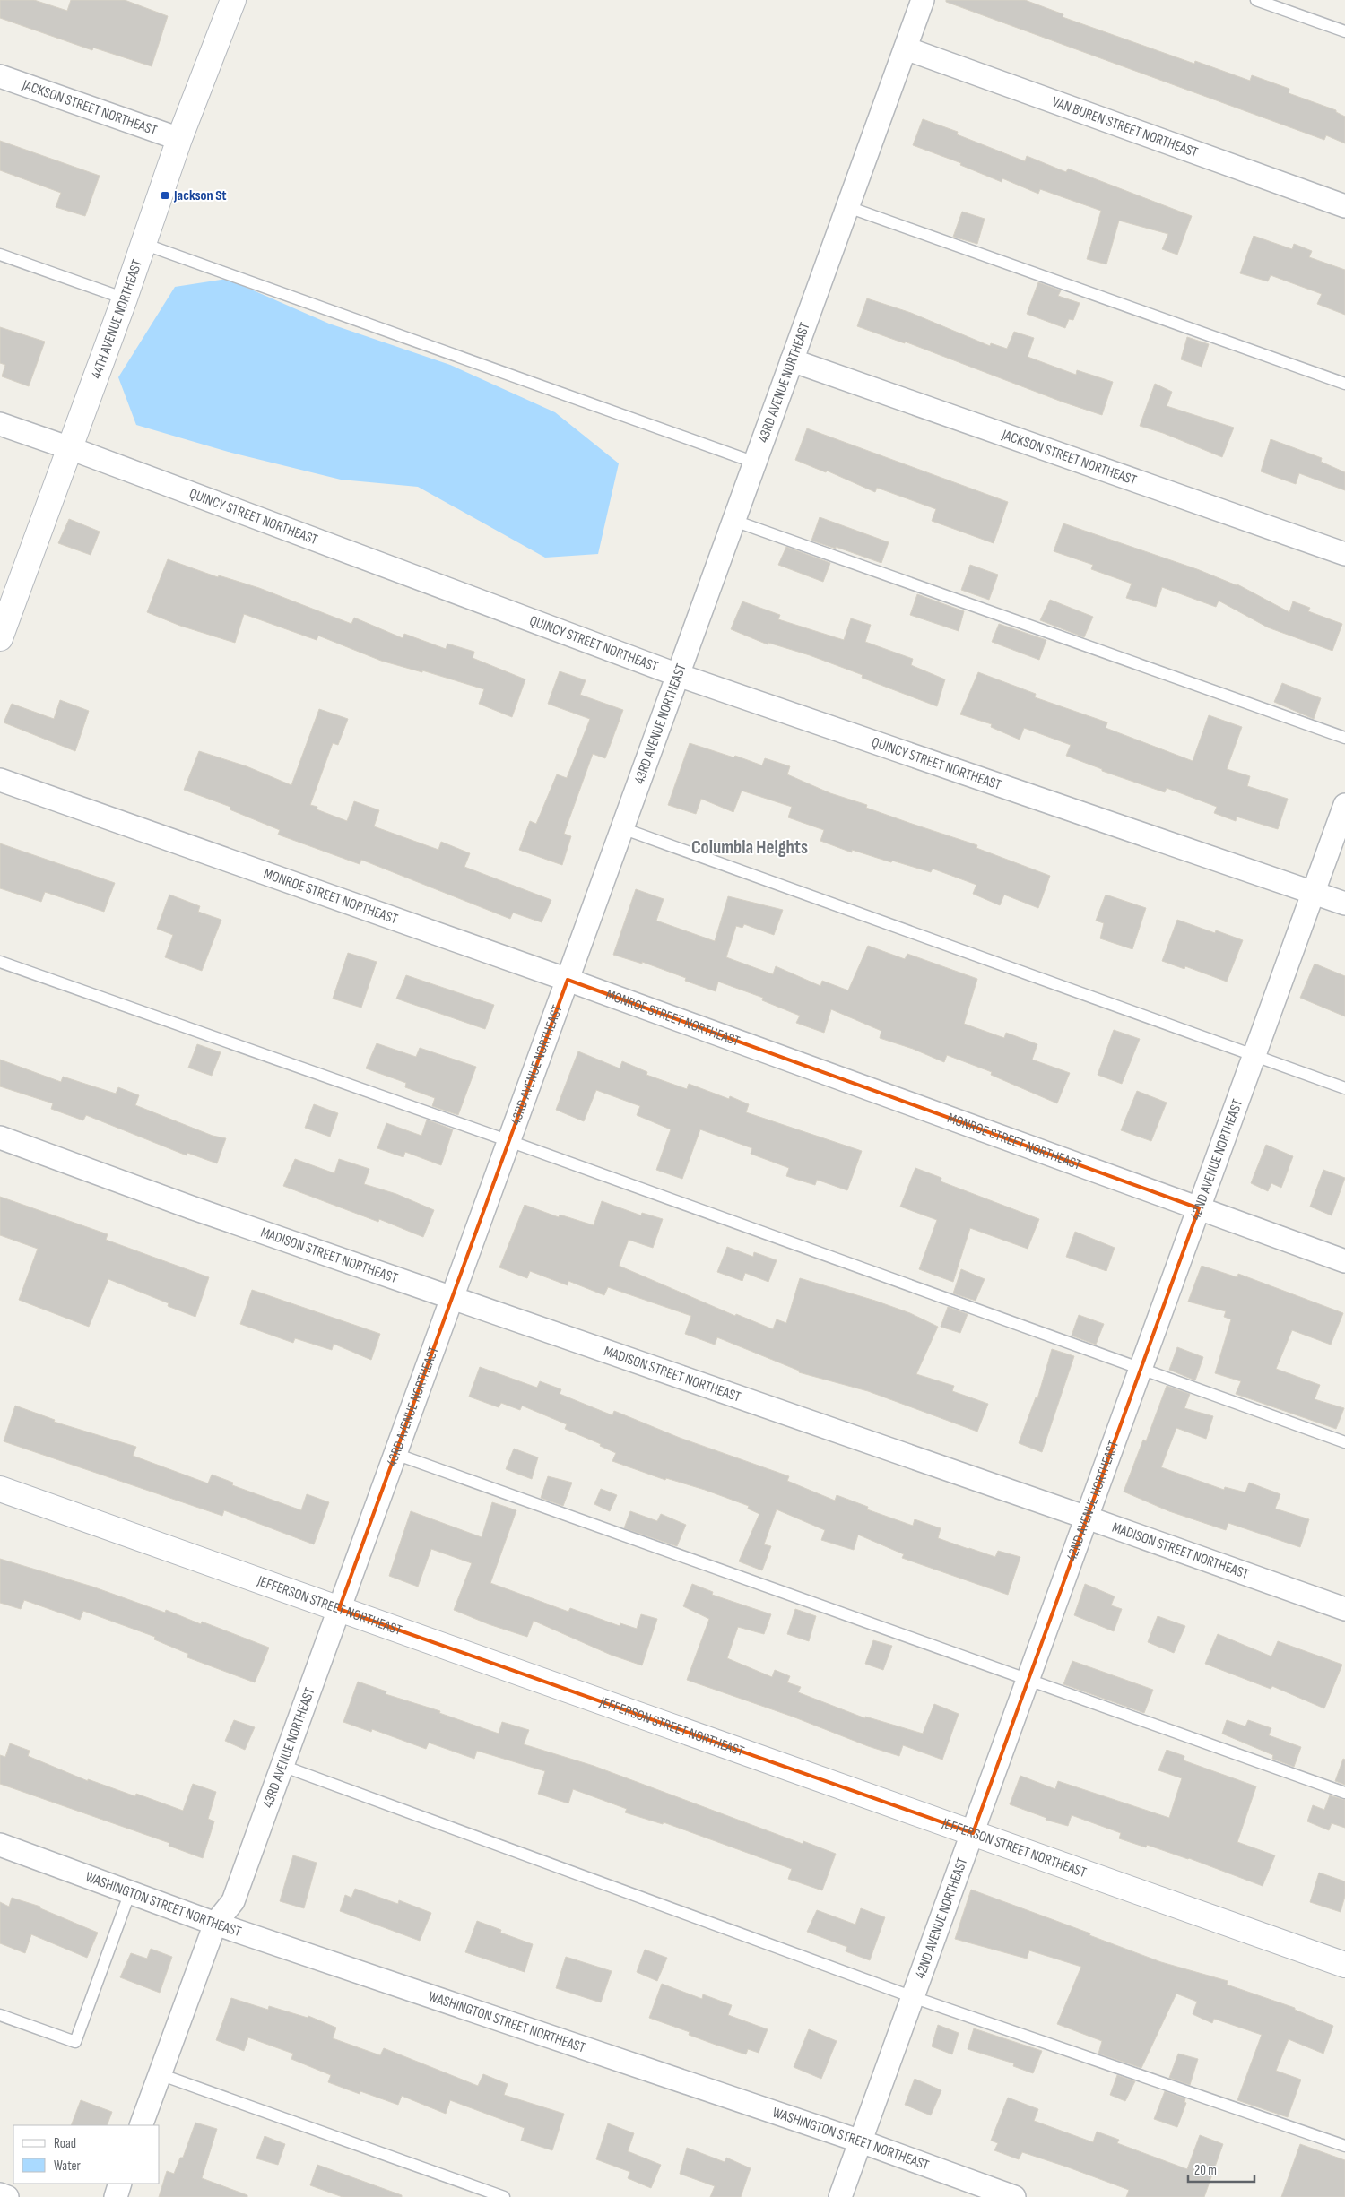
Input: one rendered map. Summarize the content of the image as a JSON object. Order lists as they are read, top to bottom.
{
  "streets": {
    "street": [
      "JACKSON STREET NORTHEAST",
      "VAN BUREN STREET NORTHEAST",
      "44TH AVENUE NORTHEAST",
      "43RD AVENUE NORTHEAST",
      "QUINCY STREET NORTHEAST",
      "MONROE STREET NORTHEAST",
      "42ND AVENUE NORTHEAST",
      "MADISON STREET NORTHEAST",
      "JEFFERSON STREET NORTHEAST",
      "WASHINGTON STREET NORTHEAST"
    ]
  },
  "crossings": [
    ["JACKSON STREET NORTHEAST", "44TH AVENUE NORTHEAST"],
    ["JACKSON STREET NORTHEAST", "43RD AVENUE NORTHEAST"],
    ["VAN BUREN STREET NORTHEAST", "43RD AVENUE NORTHEAST"],
    ["44TH AVENUE NORTHEAST", "QUINCY STREET NORTHEAST"],
    ["43RD AVENUE NORTHEAST", "QUINCY STREET NORTHEAST"],
    ["43RD AVENUE NORTHEAST", "MONROE STREET NORTHEAST"],
    ["43RD AVENUE NORTHEAST", "MADISON STREET NORTHEAST"],
    ["43RD AVENUE NORTHEAST", "JEFFERSON STREET NORTHEAST"],
    ["43RD AVENUE NORTHEAST", "WASHINGTON STREET NORTHEAST"],
    ["QUINCY STREET NORTHEAST", "42ND AVENUE NORTHEAST"],
    ["MONROE STREET NORTHEAST", "42ND AVENUE NORTHEAST"],
    ["42ND AVENUE NORTHEAST", "MADISON STREET NORTHEAST"],
    ["42ND AVENUE NORTHEAST", "JEFFERSON STREET NORTHEAST"],
    ["42ND AVENUE NORTHEAST", "WASHINGTON STREET NORTHEAST"]
  ],
  "districts": ["Columbia Heights"],
  "places": {
    "transit": ["Jackson St"]
  },
  "legend": ["Road", "Water"],
  "scale_bar": "20 m"
}
